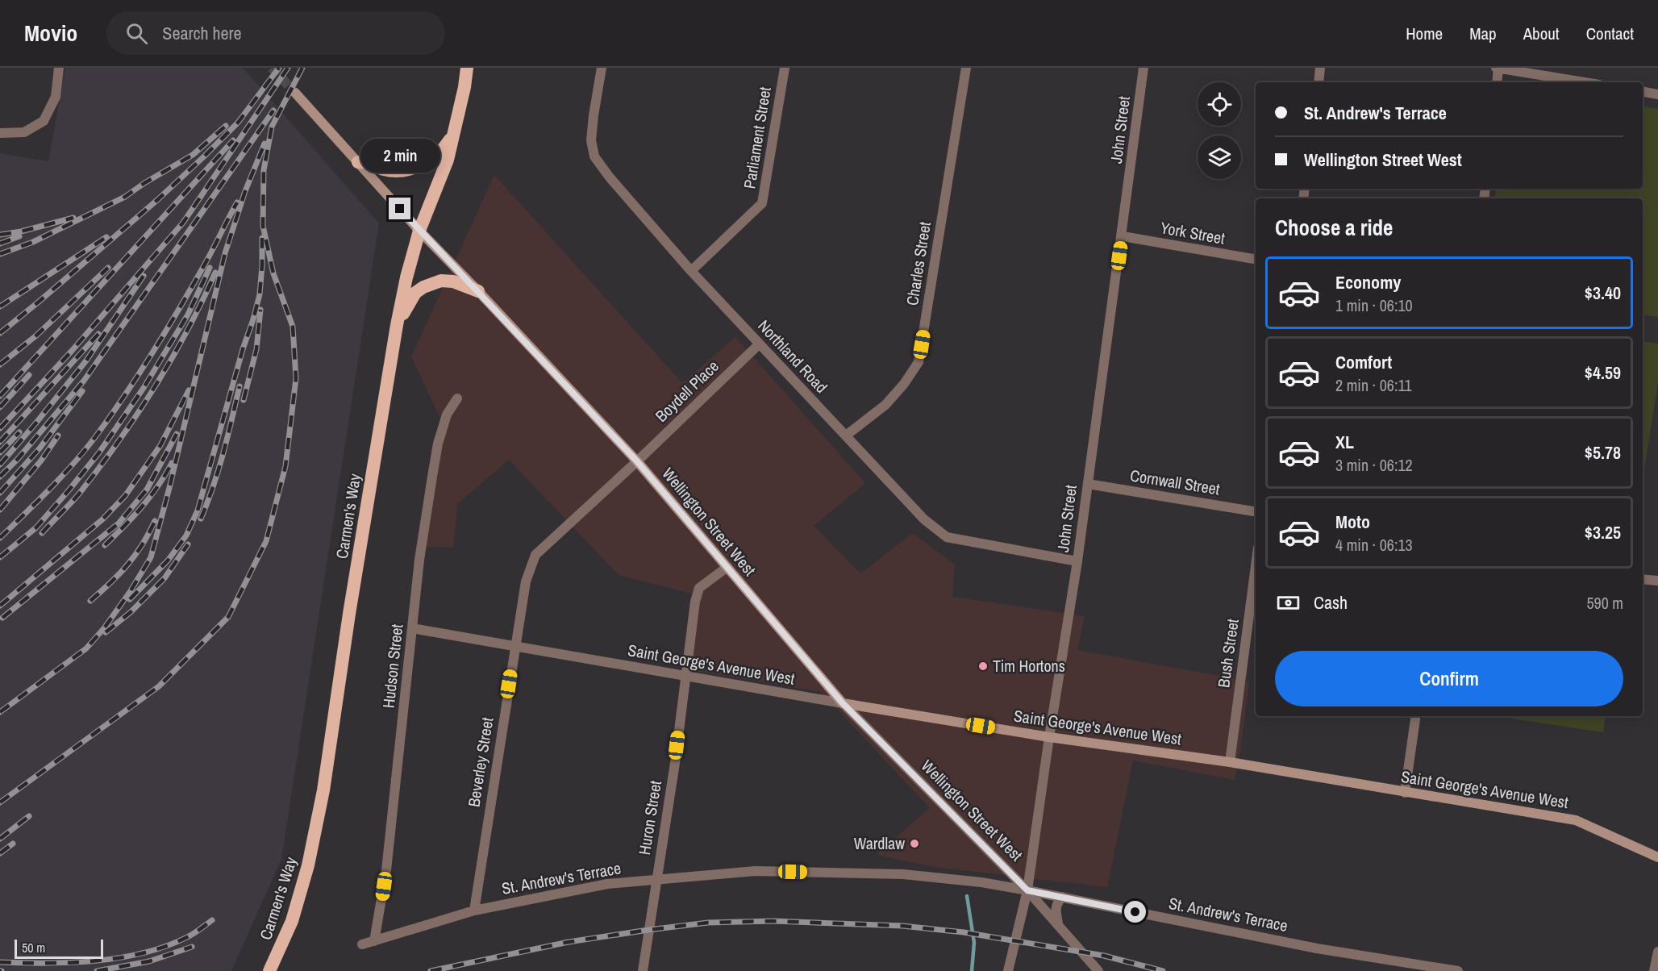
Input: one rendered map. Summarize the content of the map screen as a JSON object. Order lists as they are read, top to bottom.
{
  "streets": {
    "highway": ["Carmen's Way"],
    "main road": ["Wellington Street West", "Saint George's Avenue West"],
    "street": [
      "John Street",
      "Parliament Street",
      "York Street",
      "Charles Street",
      "Northland Road",
      "Boydell Place",
      "Cornwall Street",
      "Bush Street",
      "Hudson Street",
      "Beverley Street",
      "Huron Street",
      "St. Andrew's Terrace"
    ]
  },
  "crossings": [
    ["John Street", "York Street"],
    ["John Street", "Northland Road"],
    ["John Street", "Cornwall Street"],
    ["John Street", "Wellington Street West"],
    ["John Street", "Saint George's Avenue West"],
    ["John Street", "St. Andrew's Terrace"],
    ["Parliament Street", "Northland Road"],
    ["Charles Street", "Northland Road"],
    ["Northland Road", "Boydell Place"],
    ["Boydell Place", "Wellington Street West"],
    ["Boydell Place", "Beverley Street"],
    ["Carmen's Way", "Wellington Street West"],
    ["Wellington Street West", "Saint George's Avenue West"],
    ["Wellington Street West", "Beverley Street"],
    ["Wellington Street West", "Huron Street"],
    ["Wellington Street West", "St. Andrew's Terrace"],
    ["Bush Street", "Saint George's Avenue West"],
    ["Saint George's Avenue West", "Hudson Street"],
    ["Saint George's Avenue West", "Beverley Street"],
    ["Saint George's Avenue West", "Huron Street"],
    ["Hudson Street", "St. Andrew's Terrace"],
    ["Beverley Street", "St. Andrew's Terrace"],
    ["Huron Street", "St. Andrew's Terrace"]
  ],
  "places": ["Tim Hortons", "Wardlaw"],
  "scale_bar": "50 m",
  "page": {
    "header": "Movio",
    "search": "Search here",
    "nav": [
      "Home",
      "Map",
      "About",
      "Contact"
    ],
    "banner": ["St. Andrew's Terrace", "Wellington Street West"],
    "bubble": "2 min",
    "heading": "Choose a ride",
    "list": [
      {
        "name": "Economy",
        "note": "1 min · 06:10",
        "value": "$3.40"
      },
      {
        "name": "Comfort",
        "note": "2 min · 06:11",
        "value": "$4.59"
      },
      {
        "name": "XL",
        "note": "3 min · 06:12",
        "value": "$5.78"
      },
      {
        "name": "Moto",
        "note": "4 min · 06:13",
        "value": "$3.25"
      }
    ],
    "pay": ["Cash", "590 m"],
    "buttons": "Confirm",
    "scale": "50 m"
  }
}
